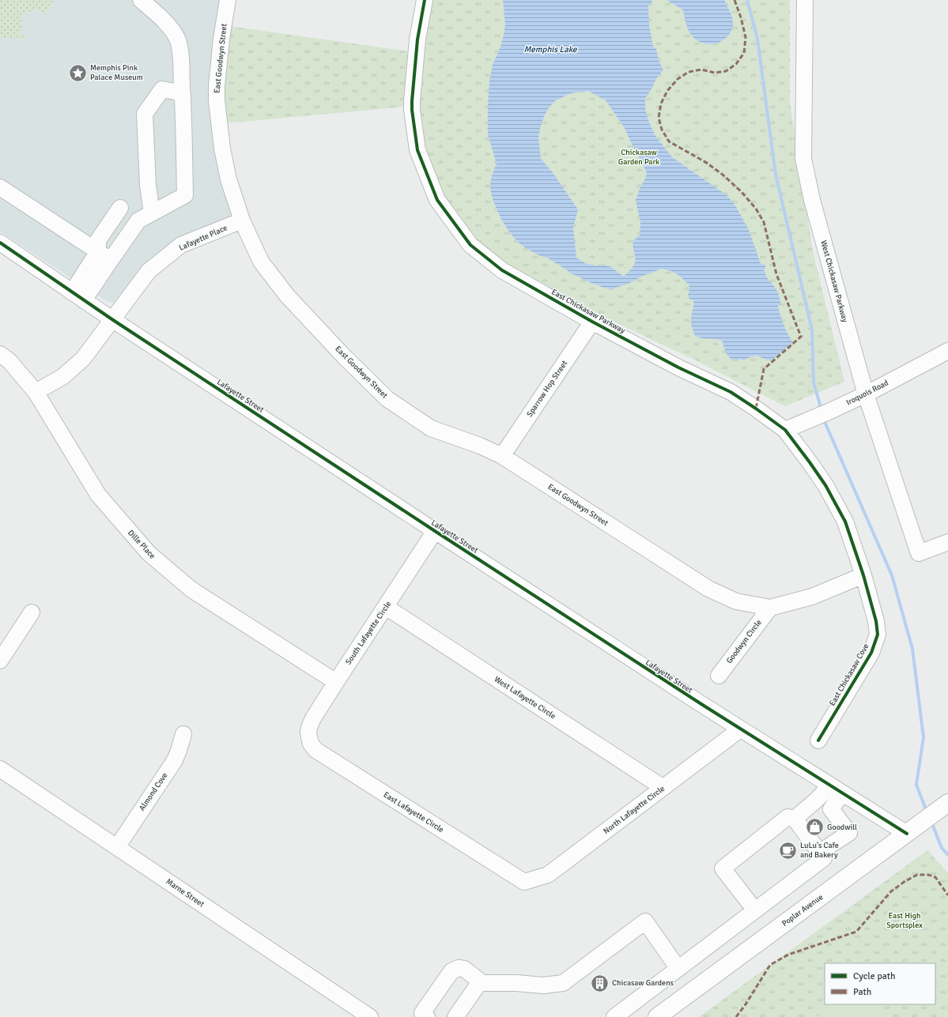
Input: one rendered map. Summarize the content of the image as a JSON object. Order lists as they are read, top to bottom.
{
  "streets": {
    "main road": ["Poplar Avenue"],
    "street": [
      "East Goodwyn Street",
      "Lafayette Place",
      "West Chickasaw Parkway",
      "East Chickasaw Parkway",
      "Sparrow Hop Street",
      "Iroquois Road",
      "Lafayette Street",
      "Dille Place",
      "South Lafayette Circle",
      "Goodwyn Circle",
      "East Chickasaw Cove",
      "West Lafayette Circle",
      "Almond Cove",
      "North Lafayette Circle",
      "East Lafayette Circle",
      "Marne Street"
    ]
  },
  "crossings": [
    ["East Goodwyn Street", "Lafayette Place"],
    ["East Goodwyn Street", "Sparrow Hop Street"],
    ["East Goodwyn Street", "Goodwyn Circle"],
    ["Lafayette Place", "Lafayette Street"],
    ["Lafayette Place", "Dille Place"],
    ["West Chickasaw Parkway", "Iroquois Road"],
    ["East Chickasaw Parkway", "Sparrow Hop Street"],
    ["East Chickasaw Parkway", "Iroquois Road"],
    ["East Chickasaw Parkway", "East Chickasaw Cove"],
    ["Lafayette Street", "South Lafayette Circle"],
    ["Lafayette Street", "North Lafayette Circle"],
    ["Lafayette Street", "Poplar Avenue"],
    ["Dille Place", "South Lafayette Circle"],
    ["South Lafayette Circle", "West Lafayette Circle"],
    ["South Lafayette Circle", "East Lafayette Circle"],
    ["West Lafayette Circle", "North Lafayette Circle"],
    ["Almond Cove", "Marne Street"],
    ["North Lafayette Circle", "East Lafayette Circle"]
  ],
  "water": ["Memphis Lake"],
  "parks": ["Chickasaw Garden Park", "East High Sportsplex"],
  "places": {
    "place": ["Memphis Pink Palace Museum"],
    "shop": ["Goodwill"],
    "cafe": ["LuLu's Cafe and Bakery"],
    "building": ["Chicasaw Gardens"]
  },
  "legend": ["Cycle path", "Path"]
}
